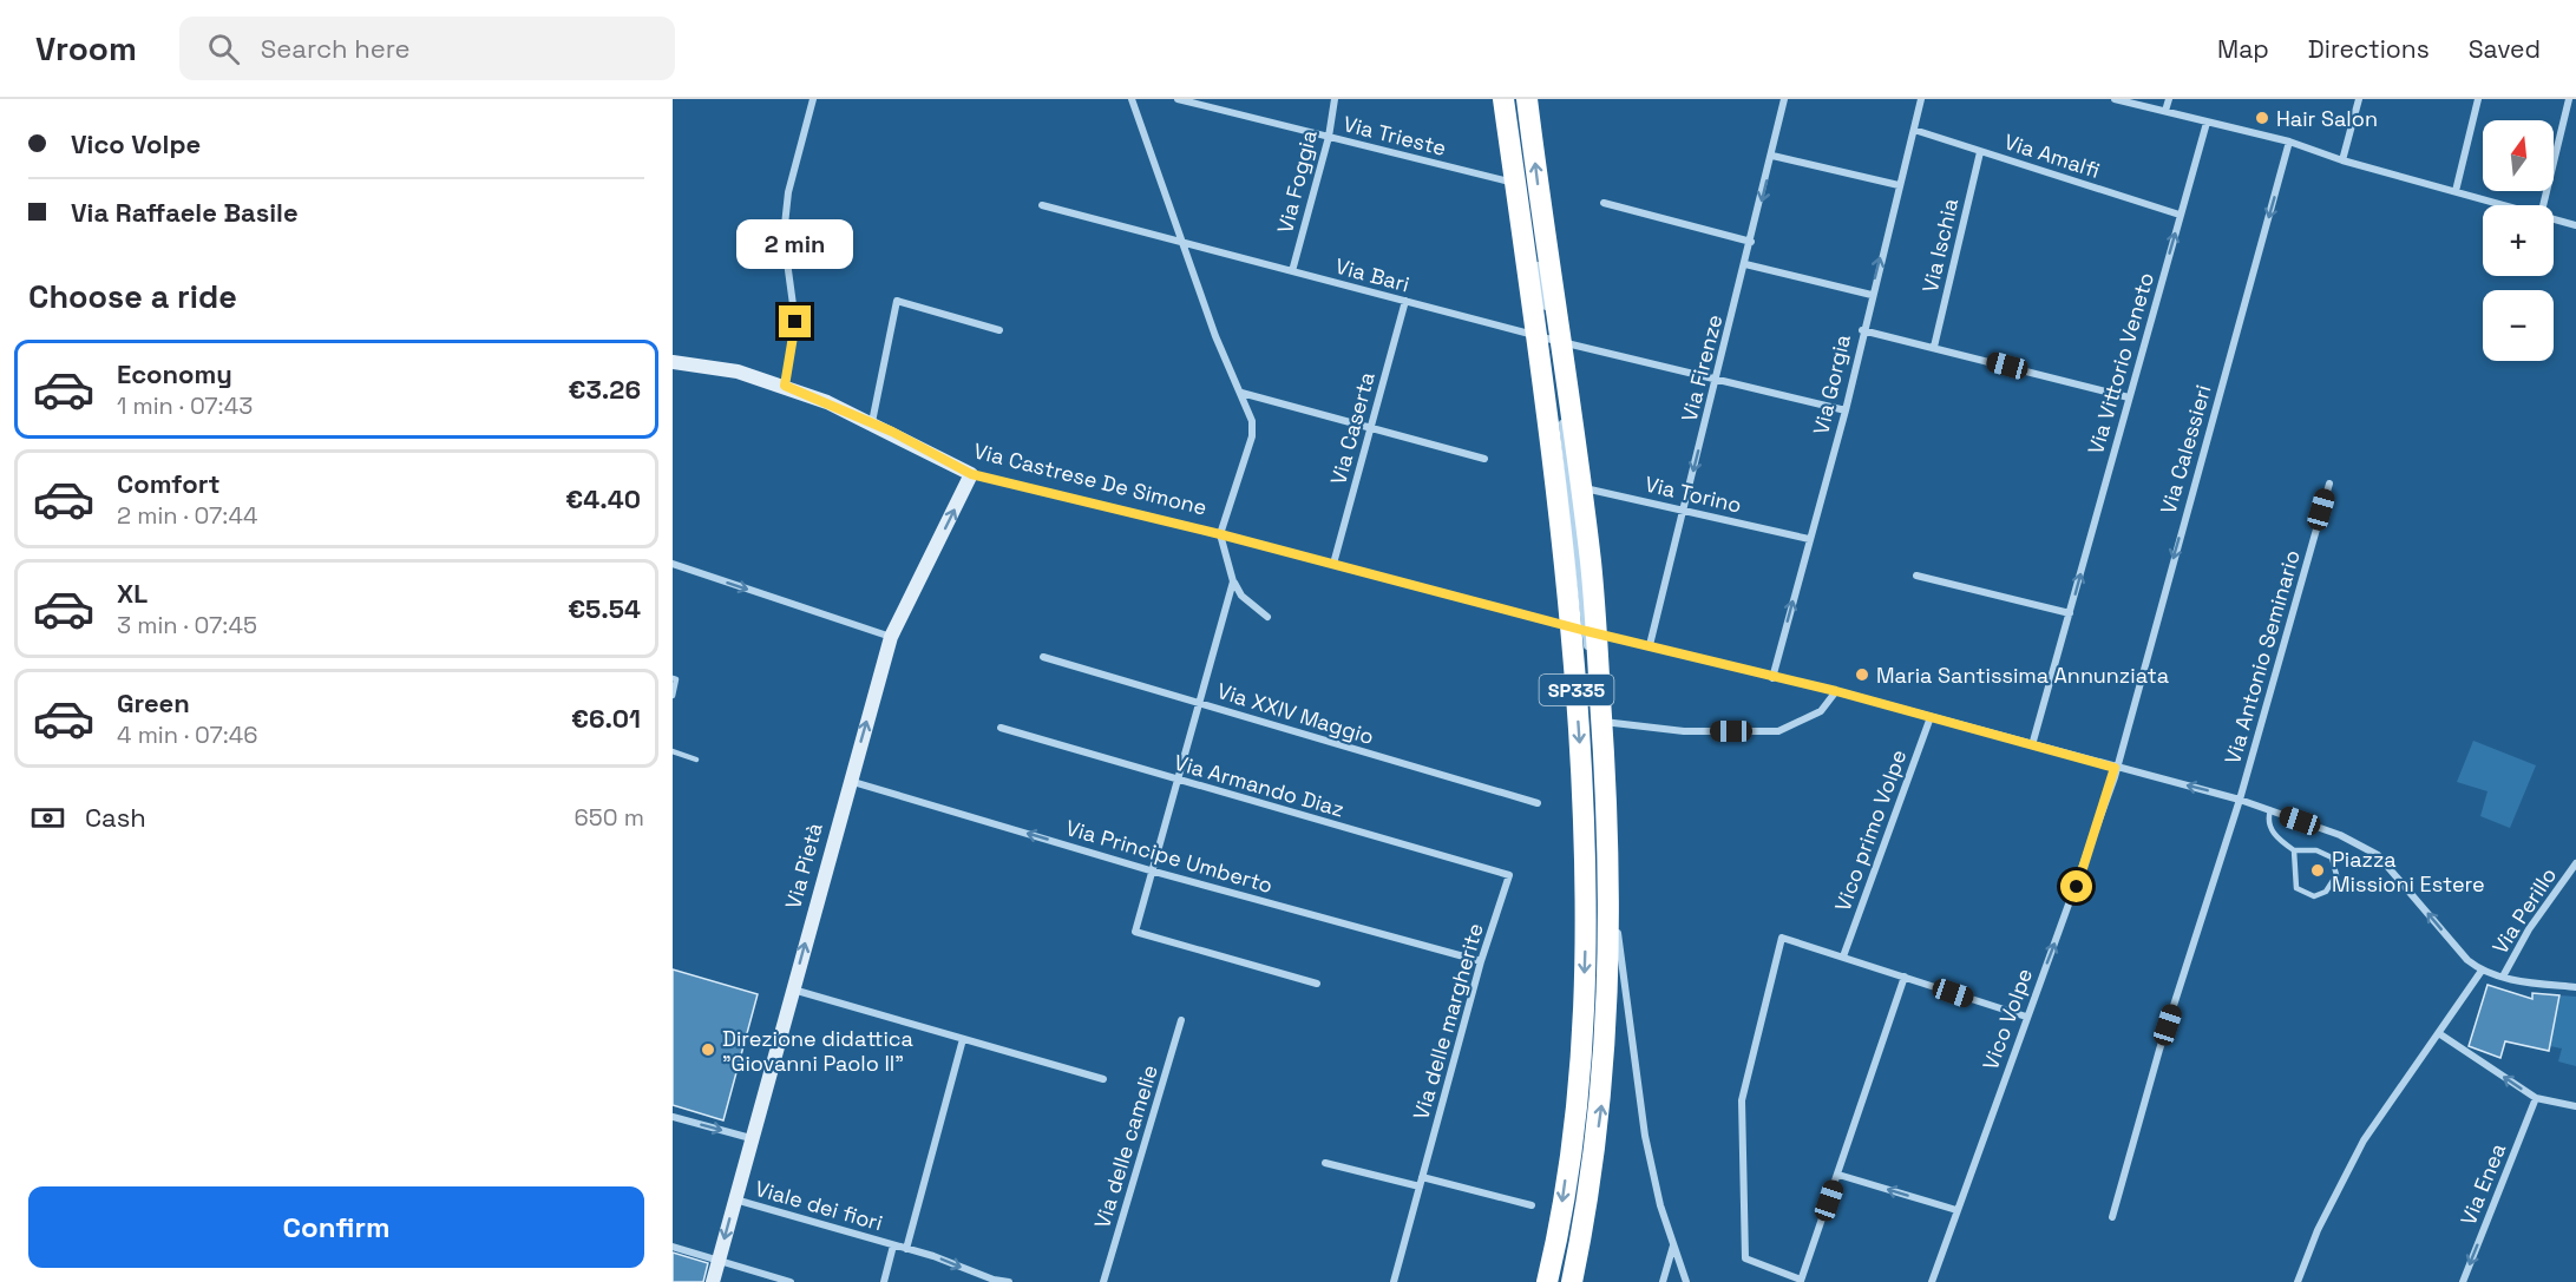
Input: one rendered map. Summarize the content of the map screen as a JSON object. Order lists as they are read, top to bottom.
{
  "streets": {
    "highway": ["SP335"],
    "street": [
      "Via Trieste",
      "Via Amalfi",
      "Via Foggia",
      "Via Ischia",
      "Via Bari",
      "Via Vittorio Veneto",
      "Via Firenze",
      "Via Gorgia",
      "Via Caserta",
      "Via Calessieri",
      "Via Castrese De Simone",
      "Via Torino",
      "Via Antonio Seminario",
      "Via XXIV Maggio",
      "Via Armando Diaz",
      "Vico primo Volpe",
      "Via Principe Umberto",
      "Via Pietà",
      "Via Perillo",
      "Vico Volpe",
      "Via delle margherite",
      "Via delle camelie",
      "Via Enea",
      "Viale dei fiori"
    ]
  },
  "crossings": [
    ["Via Trieste", "Via Foggia"],
    ["Via Amalfi", "Via Ischia"],
    ["Via Amalfi", "Via Vittorio Veneto"],
    ["Via Amalfi", "Via Gorgia"],
    ["Via Foggia", "Via Bari"],
    ["Via Bari", "Via Firenze"],
    ["Via Bari", "Via Gorgia"],
    ["Via Bari", "Via Caserta"],
    ["Via Vittorio Veneto", "Via Castrese De Simone"],
    ["Via Firenze", "Via Castrese De Simone"],
    ["Via Firenze", "Via Torino"],
    ["Via Gorgia", "Via Castrese De Simone"],
    ["Via Gorgia", "Via Torino"],
    ["Via Caserta", "Via Castrese De Simone"],
    ["Via Calessieri", "Via Castrese De Simone"],
    ["Via Calessieri", "Vico Volpe"],
    ["Via Castrese De Simone", "Via Antonio Seminario"],
    ["Via Castrese De Simone", "Vico primo Volpe"],
    ["Via Castrese De Simone", "Via Pietà"],
    ["Via Castrese De Simone", "Vico Volpe"],
    ["Via Armando Diaz", "Via delle margherite"],
    ["Via Principe Umberto", "Via Pietà"],
    ["Via Principe Umberto", "Via delle margherite"],
    ["Via Pietà", "Viale dei fiori"]
  ],
  "one_way": [
    "Via Vittorio Veneto",
    "Via Firenze",
    "Via Gorgia",
    "Via Calessieri",
    "Via Principe Umberto",
    "Vico Volpe",
    "Via Enea",
    "Viale dei fiori"
  ],
  "places": [
    "Hair Salon",
    "Maria Santissima Annunziata",
    "Piazza Missioni Estere",
    "Direzione didattica \"Giovanni Paolo II\""
  ],
  "north": "top",
  "page": {
    "header": "Vroom",
    "search": "Search here",
    "nav": ["Map", "Directions", "Saved"],
    "banner": ["Vico Volpe", "Via Raffaele Basile"],
    "map_buttons": ["+", "−"],
    "bubble": "2 min",
    "heading": "Choose a ride",
    "list": [
      {
        "name": "Economy",
        "note": "1 min · 07:43",
        "value": "€3.26"
      },
      {
        "name": "Comfort",
        "note": "2 min · 07:44",
        "value": "€4.40"
      },
      {
        "name": "XL",
        "note": "3 min · 07:45",
        "value": "€5.54"
      },
      {
        "name": "Green",
        "note": "4 min · 07:46",
        "value": "€6.01"
      }
    ],
    "pay": ["Cash", "650 m"],
    "buttons": "Confirm"
  }
}
